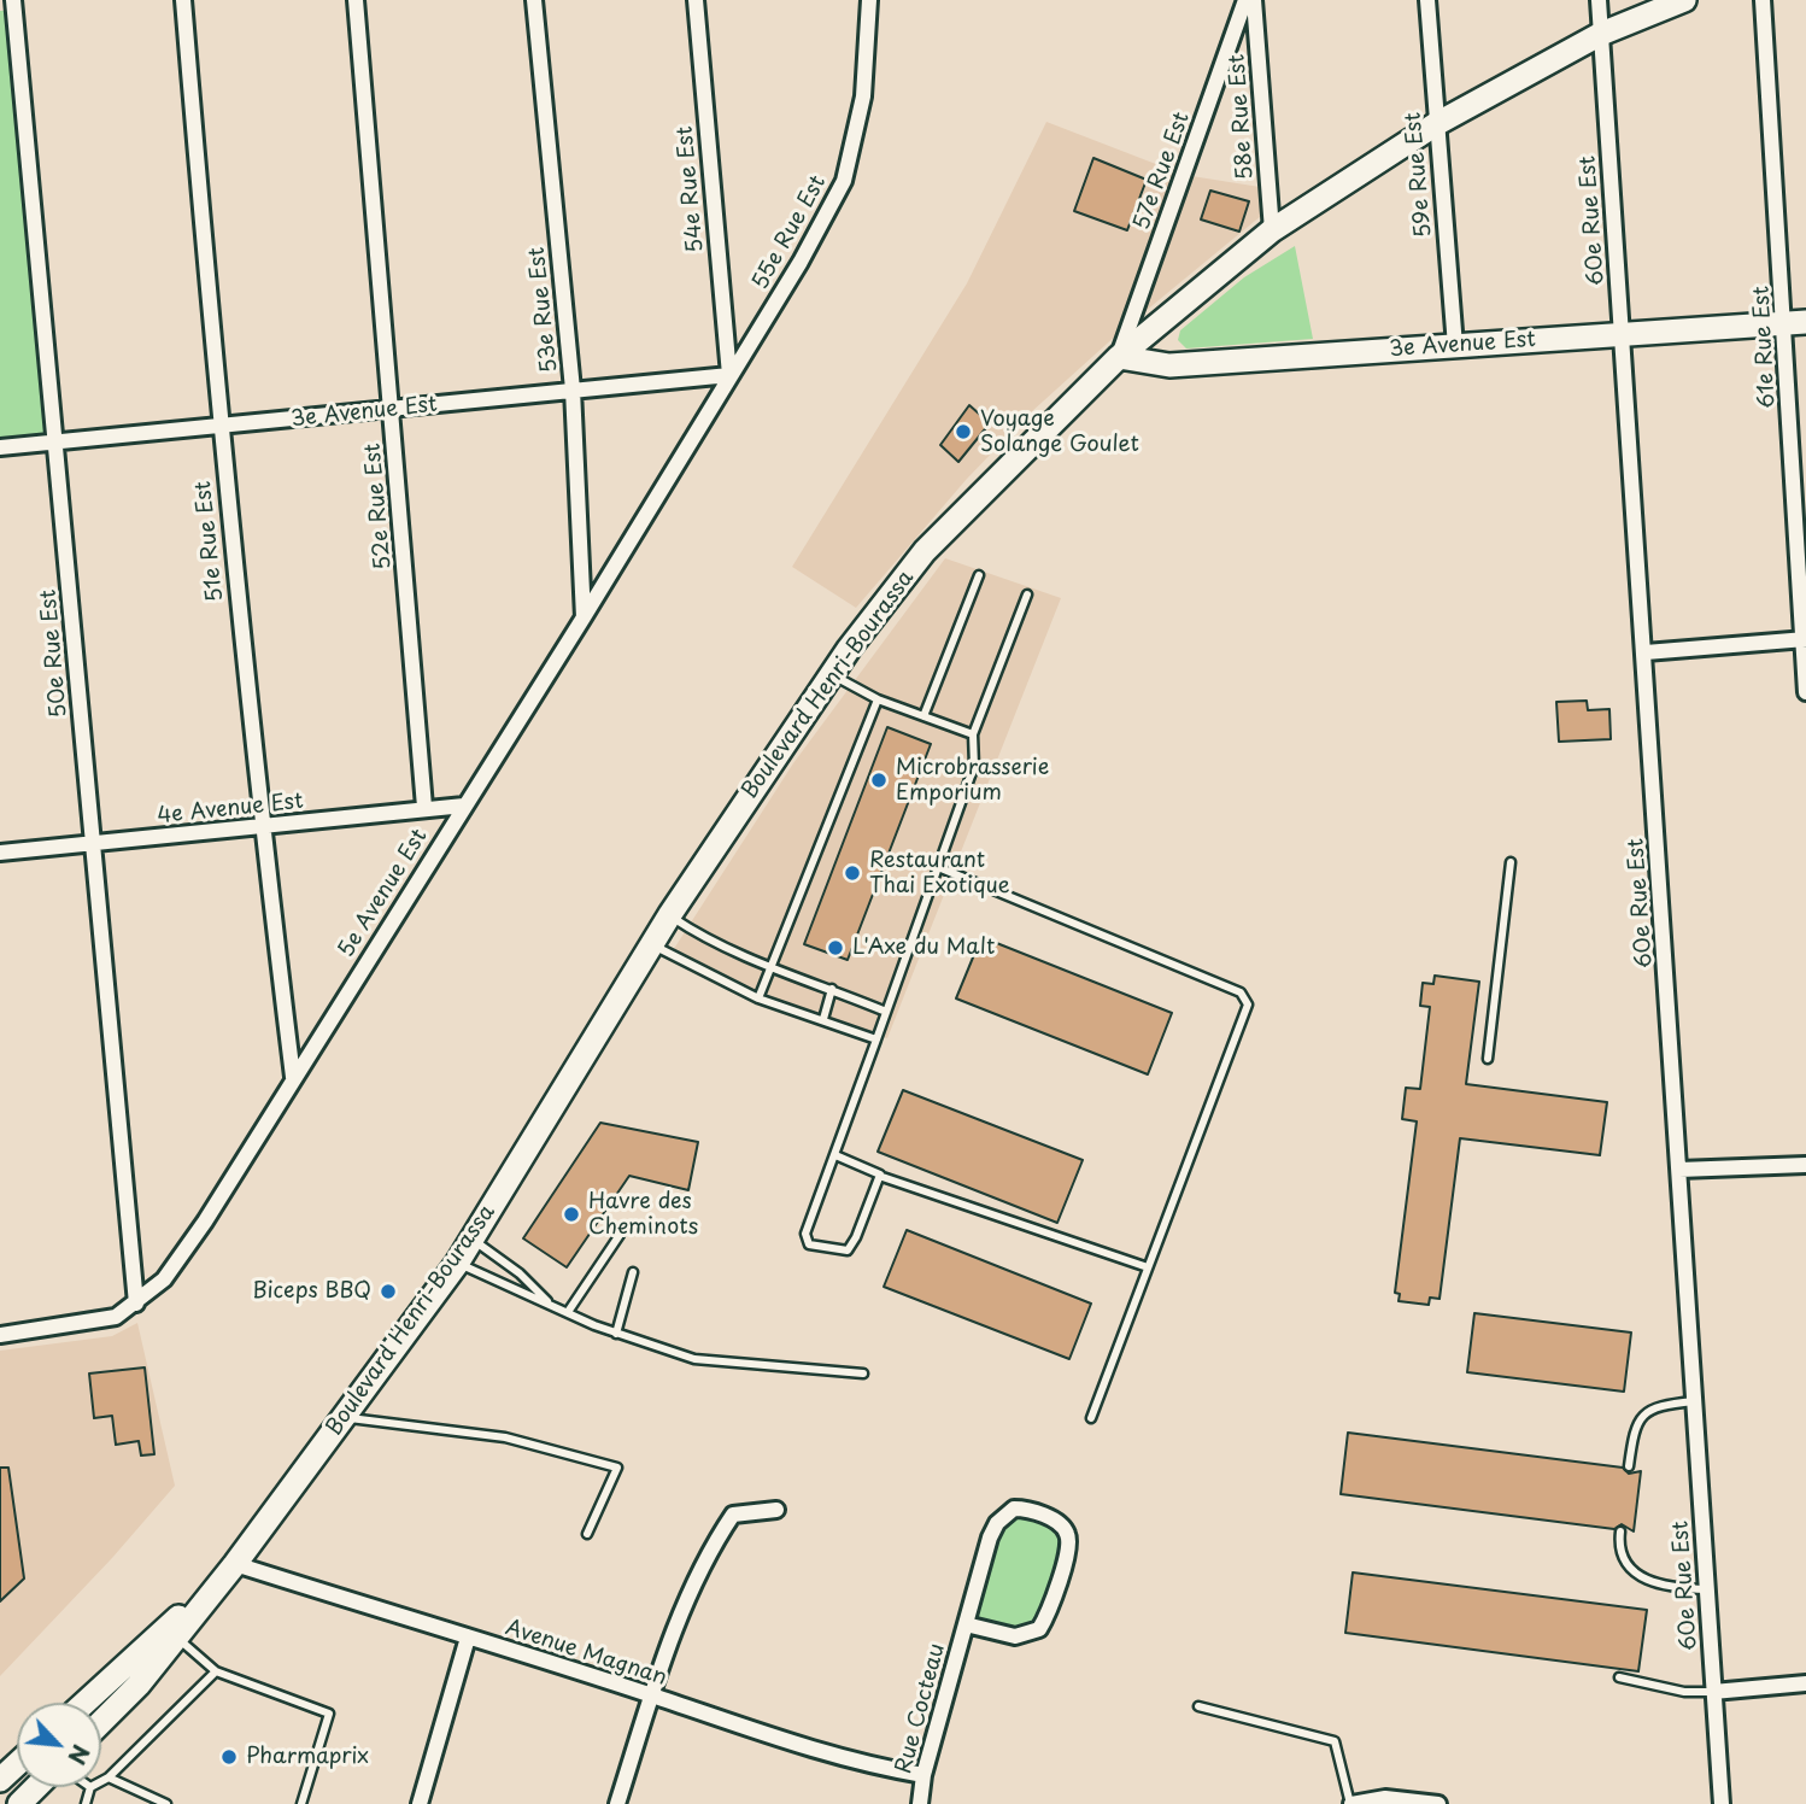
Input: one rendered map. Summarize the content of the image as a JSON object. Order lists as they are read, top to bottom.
{
  "streets": {
    "main road": ["3e Avenue Est", "Boulevard Henri-Bourassa"],
    "street": [
      "58e Rue Est",
      "57e Rue Est",
      "59e Rue Est",
      "54e Rue Est",
      "60e Rue Est",
      "55e Rue Est",
      "53e Rue Est",
      "61e Rue Est",
      "52e Rue Est",
      "51e Rue Est",
      "50e Rue Est",
      "4e Avenue Est",
      "5e Avenue Est",
      "Avenue Magnan",
      "Rue Cocteau"
    ]
  },
  "crossings": [
    ["58e Rue Est", "Boulevard Henri-Bourassa"],
    ["57e Rue Est", "3e Avenue Est"],
    ["57e Rue Est", "Boulevard Henri-Bourassa"],
    ["59e Rue Est", "3e Avenue Est"],
    ["59e Rue Est", "Boulevard Henri-Bourassa"],
    ["54e Rue Est", "55e Rue Est"],
    ["54e Rue Est", "3e Avenue Est"],
    ["54e Rue Est", "5e Avenue Est"],
    ["60e Rue Est", "3e Avenue Est"],
    ["60e Rue Est", "Boulevard Henri-Bourassa"],
    ["55e Rue Est", "3e Avenue Est"],
    ["55e Rue Est", "5e Avenue Est"],
    ["53e Rue Est", "3e Avenue Est"],
    ["53e Rue Est", "5e Avenue Est"],
    ["3e Avenue Est", "61e Rue Est"],
    ["3e Avenue Est", "52e Rue Est"],
    ["3e Avenue Est", "51e Rue Est"],
    ["3e Avenue Est", "50e Rue Est"],
    ["3e Avenue Est", "Boulevard Henri-Bourassa"],
    ["3e Avenue Est", "5e Avenue Est"],
    ["52e Rue Est", "4e Avenue Est"],
    ["51e Rue Est", "4e Avenue Est"],
    ["51e Rue Est", "5e Avenue Est"],
    ["50e Rue Est", "4e Avenue Est"],
    ["50e Rue Est", "5e Avenue Est"],
    ["Boulevard Henri-Bourassa", "Avenue Magnan"],
    ["4e Avenue Est", "5e Avenue Est"],
    ["Avenue Magnan", "Rue Cocteau"]
  ],
  "places": [
    "Voyage Solange Goulet",
    "Microbrasserie Emporium",
    "Restaurant Thai Exotique",
    "L'Axe du Malt",
    "Havre des Cheminots",
    "Biceps BBQ",
    "Pharmaprix"
  ],
  "north": "bottom right"
}
